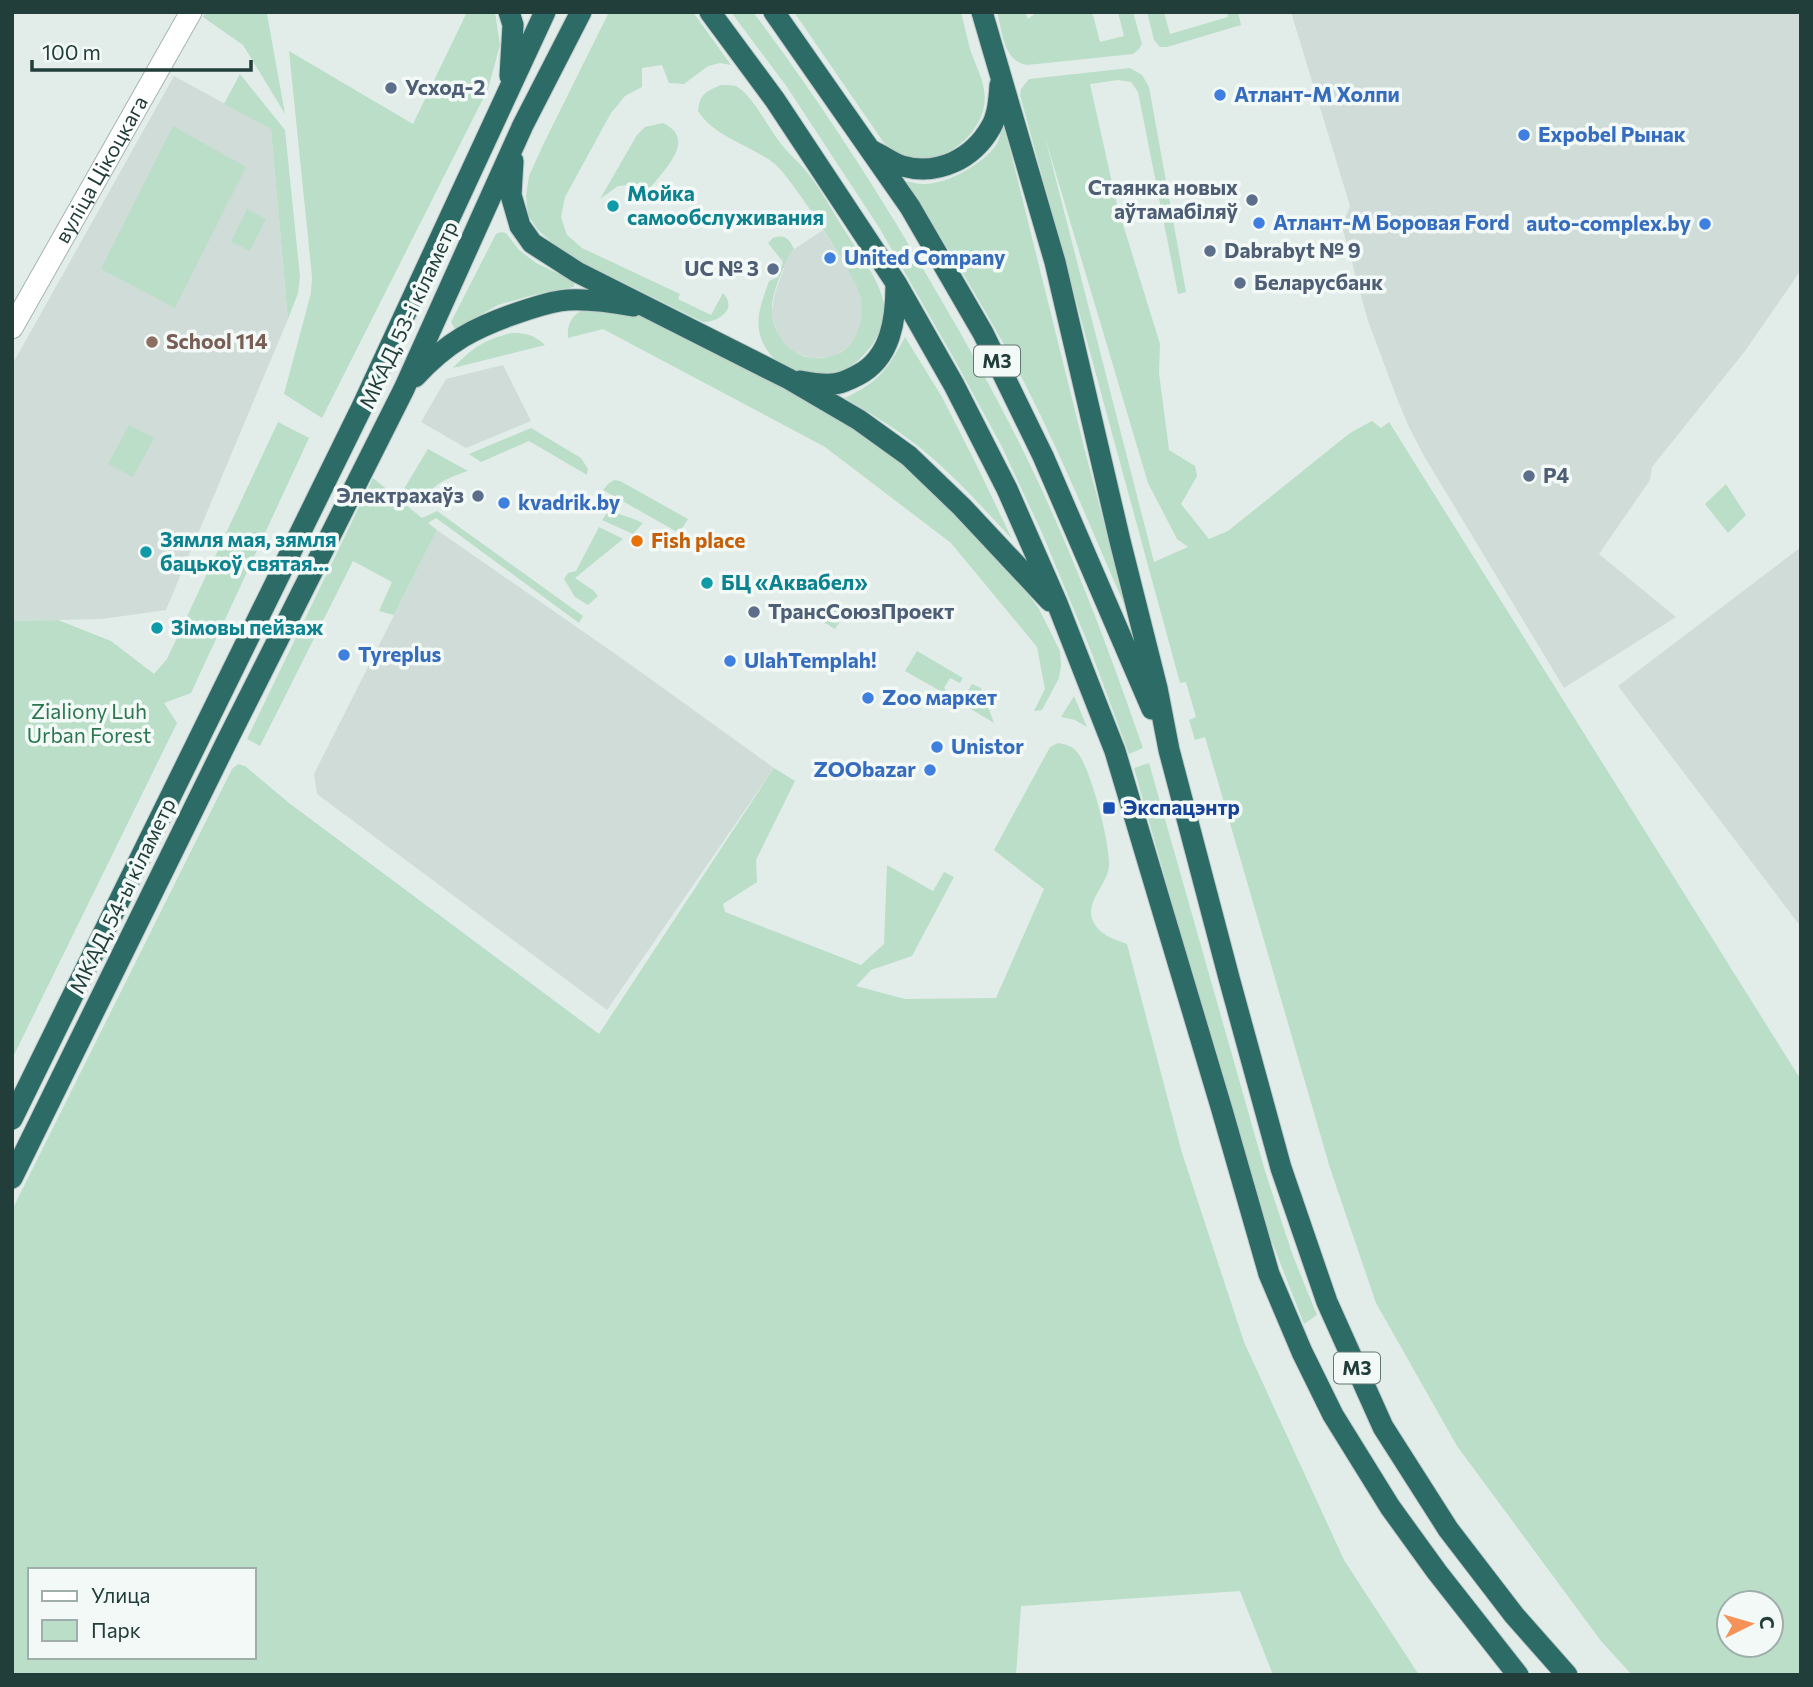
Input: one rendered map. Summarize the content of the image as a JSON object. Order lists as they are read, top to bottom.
{
  "streets": {
    "highway": ["МКАД, 53-і кіламетр", "М3", "МКАД, 54-ы кіламетр"],
    "street": ["вуліца Цікоцкага"]
  },
  "crossings": [
    ["МКАД, 53-і кіламетр", "МКАД, 54-ы кіламетр"]
  ],
  "parks": ["Zialiony Luh Urban Forest"],
  "places": {
    "other": [
      "Усход-2",
      "Атлант-М Холпи",
      "Expobel Рынак",
      "Стаянка новых аўтамабіляў",
      "Мойка самообслуживания",
      "Атлант-М Боровая Ford",
      "auto-complex.by",
      "Dabrabyt № 9",
      "United Company",
      "UC № 3",
      "Беларусбанк",
      "School 114",
      "P4",
      "Электрахаўз",
      "kvadrik.by",
      "Fish place",
      "Зямля мая, зямля бацькоў святая...",
      "БЦ «Аквабел»",
      "ТрансСоюзПроект",
      "Зімовы пейзаж",
      "Tyreplus",
      "UlahTemplah!",
      "Zoo маркет",
      "Unistor",
      "ZOObazar"
    ],
    "transit": ["Экспацэнтр"]
  },
  "legend": ["Улица", "Парк"],
  "scale_bar": "100 m",
  "north": "right"
}
